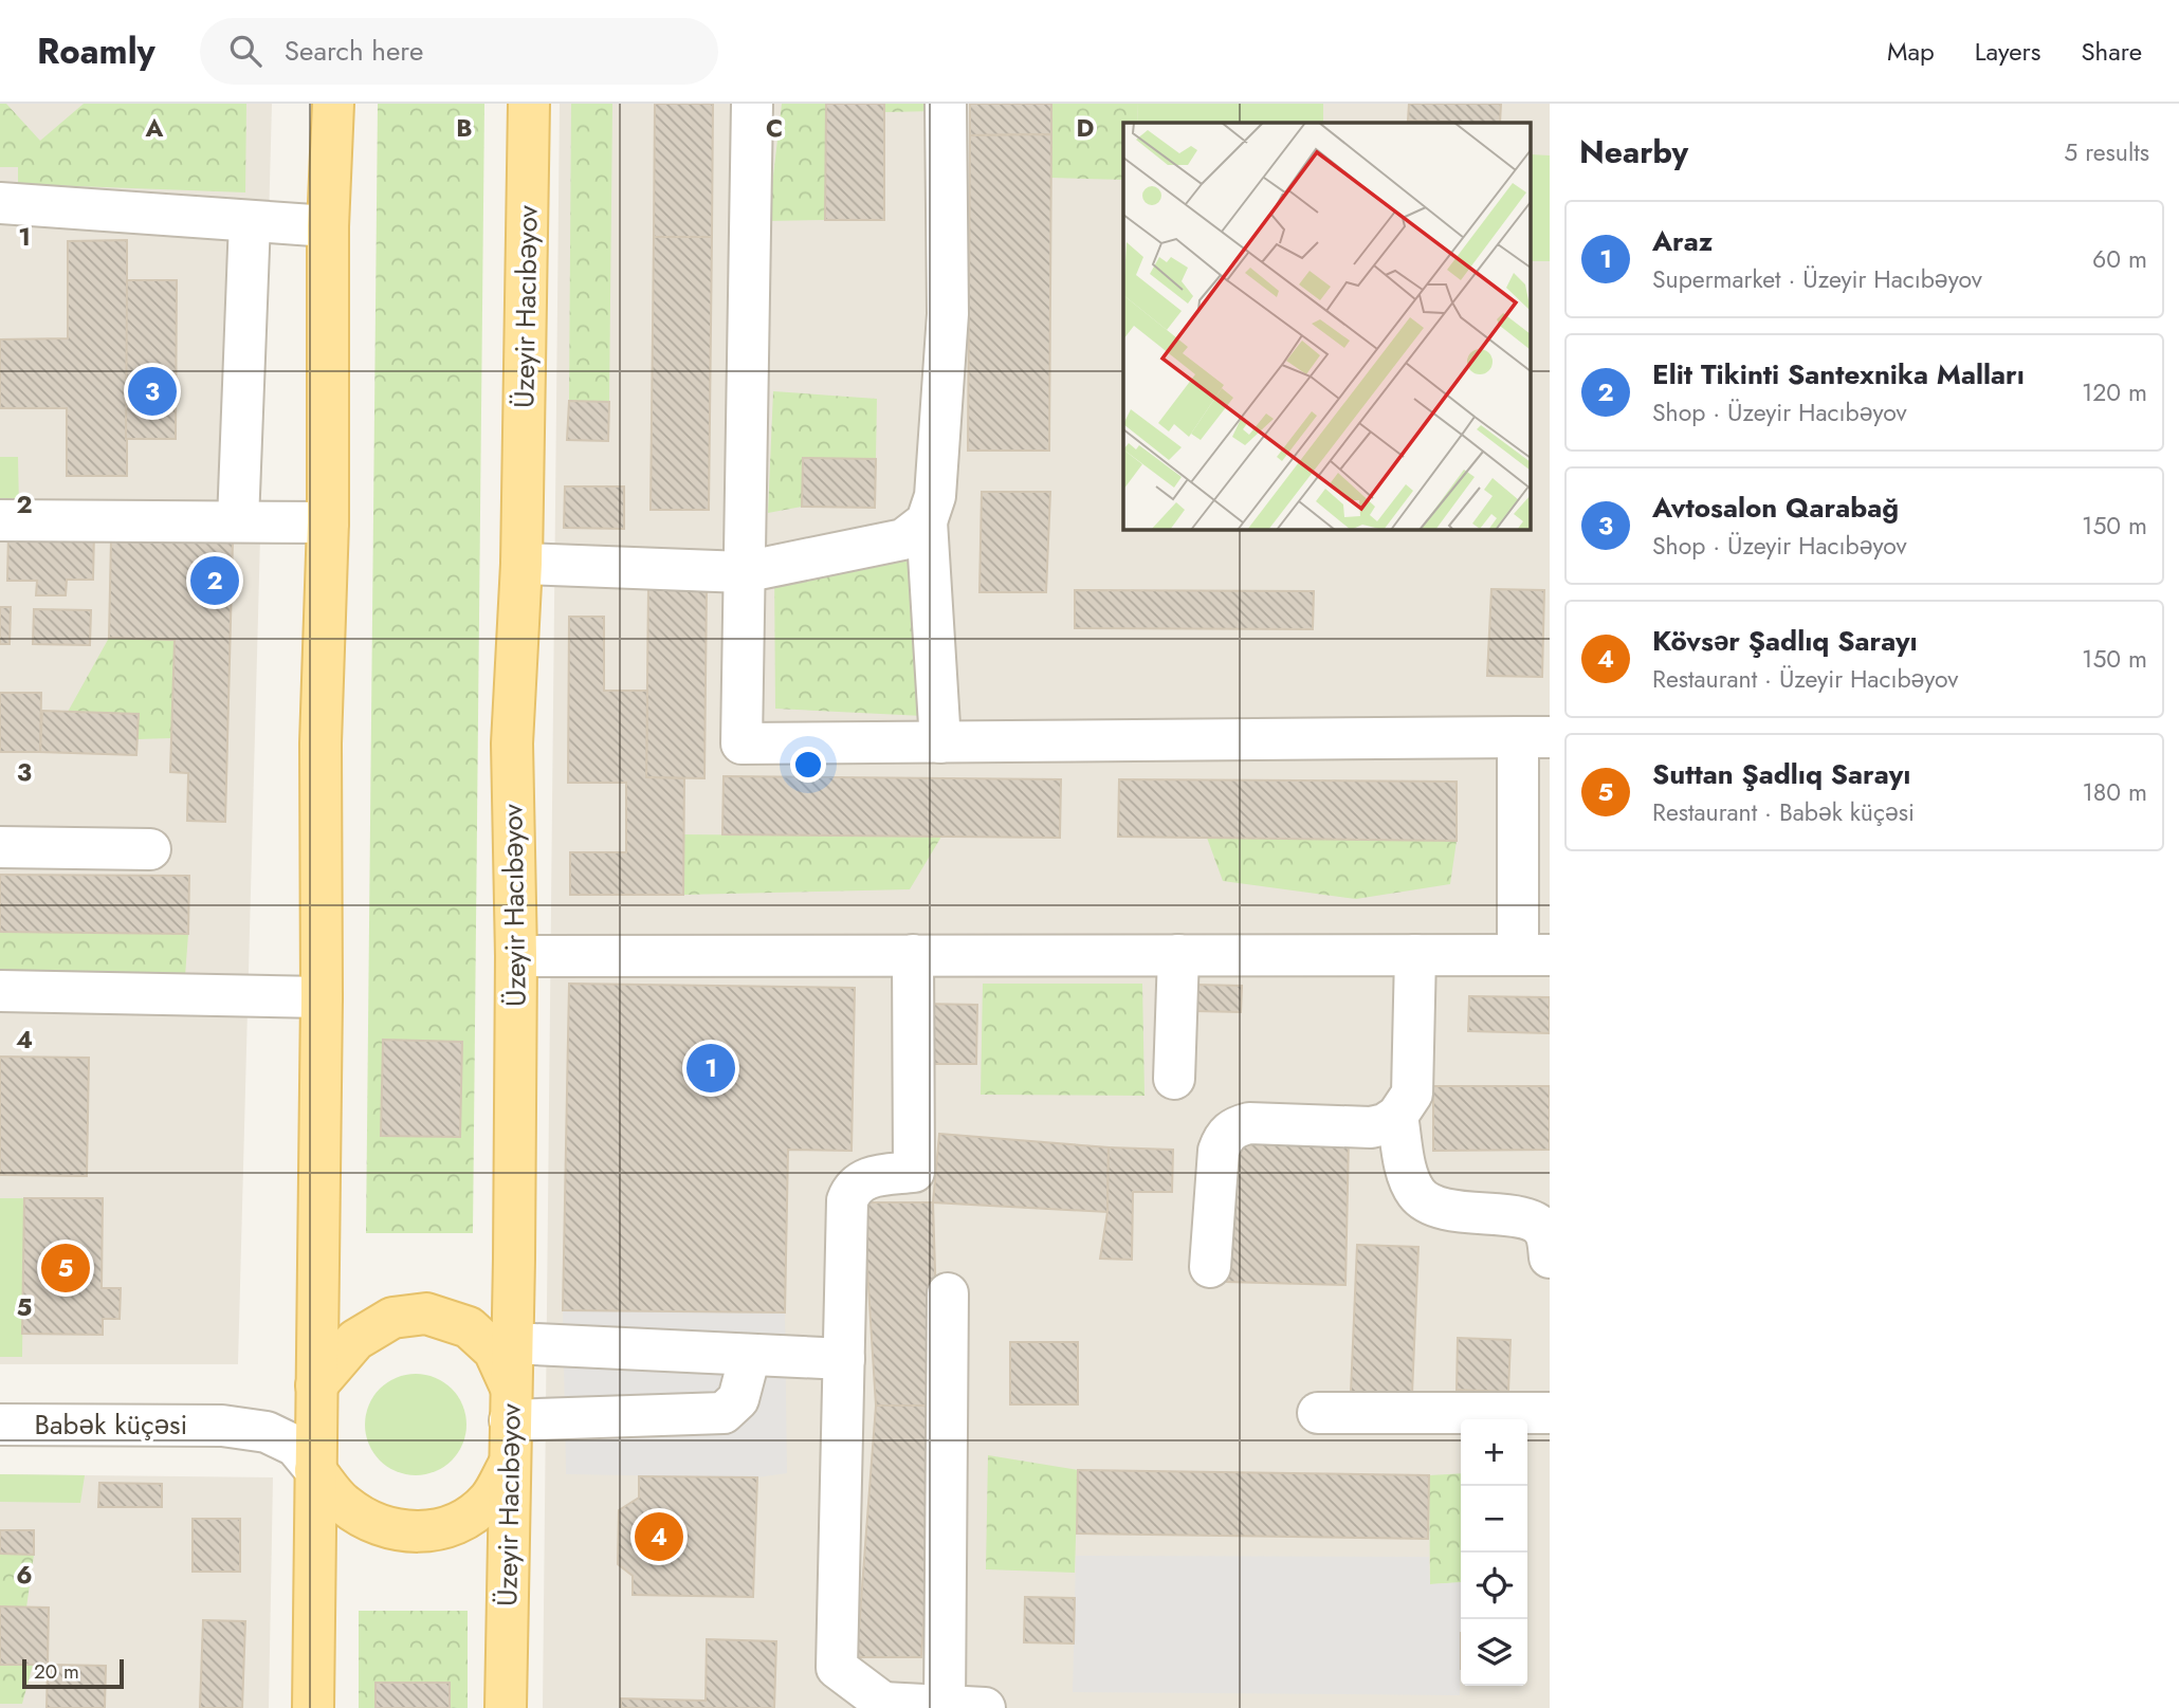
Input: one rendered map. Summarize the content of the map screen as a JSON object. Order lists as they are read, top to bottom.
{
  "streets": {
    "main road": ["Üzeyir Hacıbəyov"],
    "street": ["Babək küçəsi"]
  },
  "scale_bar": "20 m",
  "page": {
    "header": "Roamly",
    "search": "Search here",
    "nav": ["Map", "Layers", "Share"],
    "heading": ["Nearby", "5 results"],
    "list": [
      {
        "mark": "1",
        "name": "Araz",
        "note": "Supermarket · Üzeyir Hacıbəyov",
        "value": "60 m"
      },
      {
        "mark": "2",
        "name": "Elit Tikinti Santexnika Malları",
        "note": "Shop · Üzeyir Hacıbəyov",
        "value": "120 m"
      },
      {
        "mark": "3",
        "name": "Avtosalon Qarabağ",
        "note": "Shop · Üzeyir Hacıbəyov",
        "value": "150 m"
      },
      {
        "mark": "4",
        "name": "Kövsər Şadlıq Sarayı",
        "note": "Restaurant · Üzeyir Hacıbəyov",
        "value": "150 m"
      },
      {
        "mark": "5",
        "name": "Suttan Şadlıq Sarayı",
        "note": "Restaurant · Babək küçəsi",
        "value": "180 m"
      }
    ],
    "pins": [
      "3",
      "2",
      "1",
      "5",
      "4"
    ],
    "map_buttons": ["+", "−"],
    "scale": "20 m"
  },
  "grid": {
    "columns": [
      "A",
      "B",
      "C",
      "D"
    ],
    "rows": [
      "1",
      "2",
      "3",
      "4",
      "5",
      "6"
    ]
  }
}
